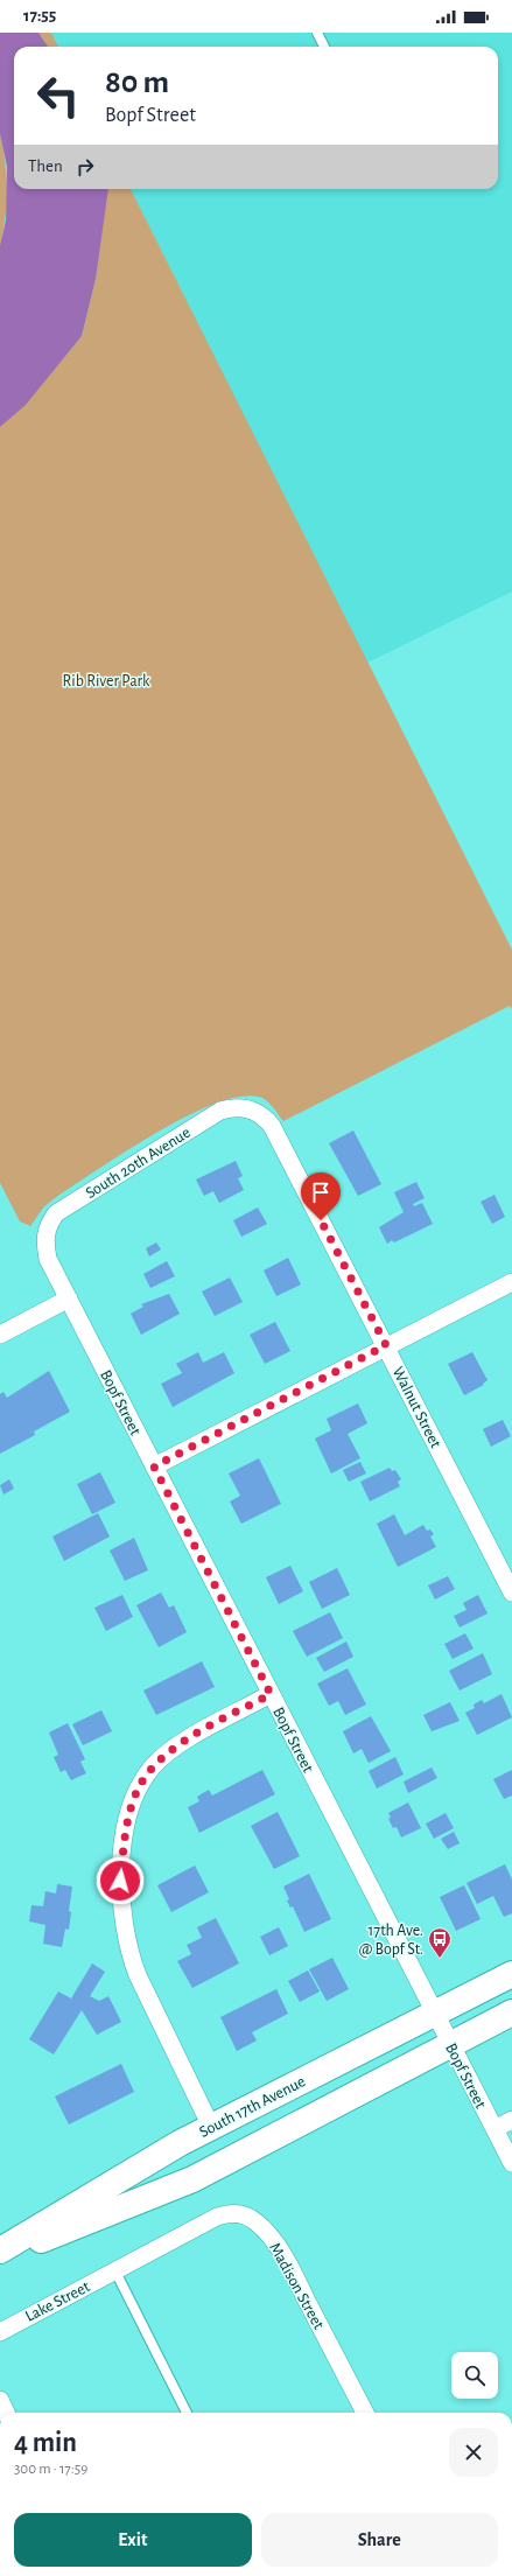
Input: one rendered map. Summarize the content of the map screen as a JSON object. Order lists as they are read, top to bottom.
{
  "streets": {
    "main road": ["South 17th Avenue"],
    "street": [
      "South 20th Avenue",
      "Bopf Street",
      "Walnut Street",
      "Madison Street",
      "Lake Street"
    ]
  },
  "crossings": [
    ["South 20th Avenue", "Bopf Street"],
    ["South 20th Avenue", "Walnut Street"],
    ["Bopf Street", "South 17th Avenue"],
    ["Madison Street", "Lake Street"]
  ],
  "parks": ["Rib River Park"],
  "places": {
    "bus stop": ["17th Ave. @ Bopf St."]
  },
  "page": {
    "status": "17:55",
    "turn": ["80 m", "Bopf Street"],
    "then": "Then",
    "heading": ["4 min", "300 m · 17:59"],
    "buttons": ["Exit", "Share"]
  }
}
